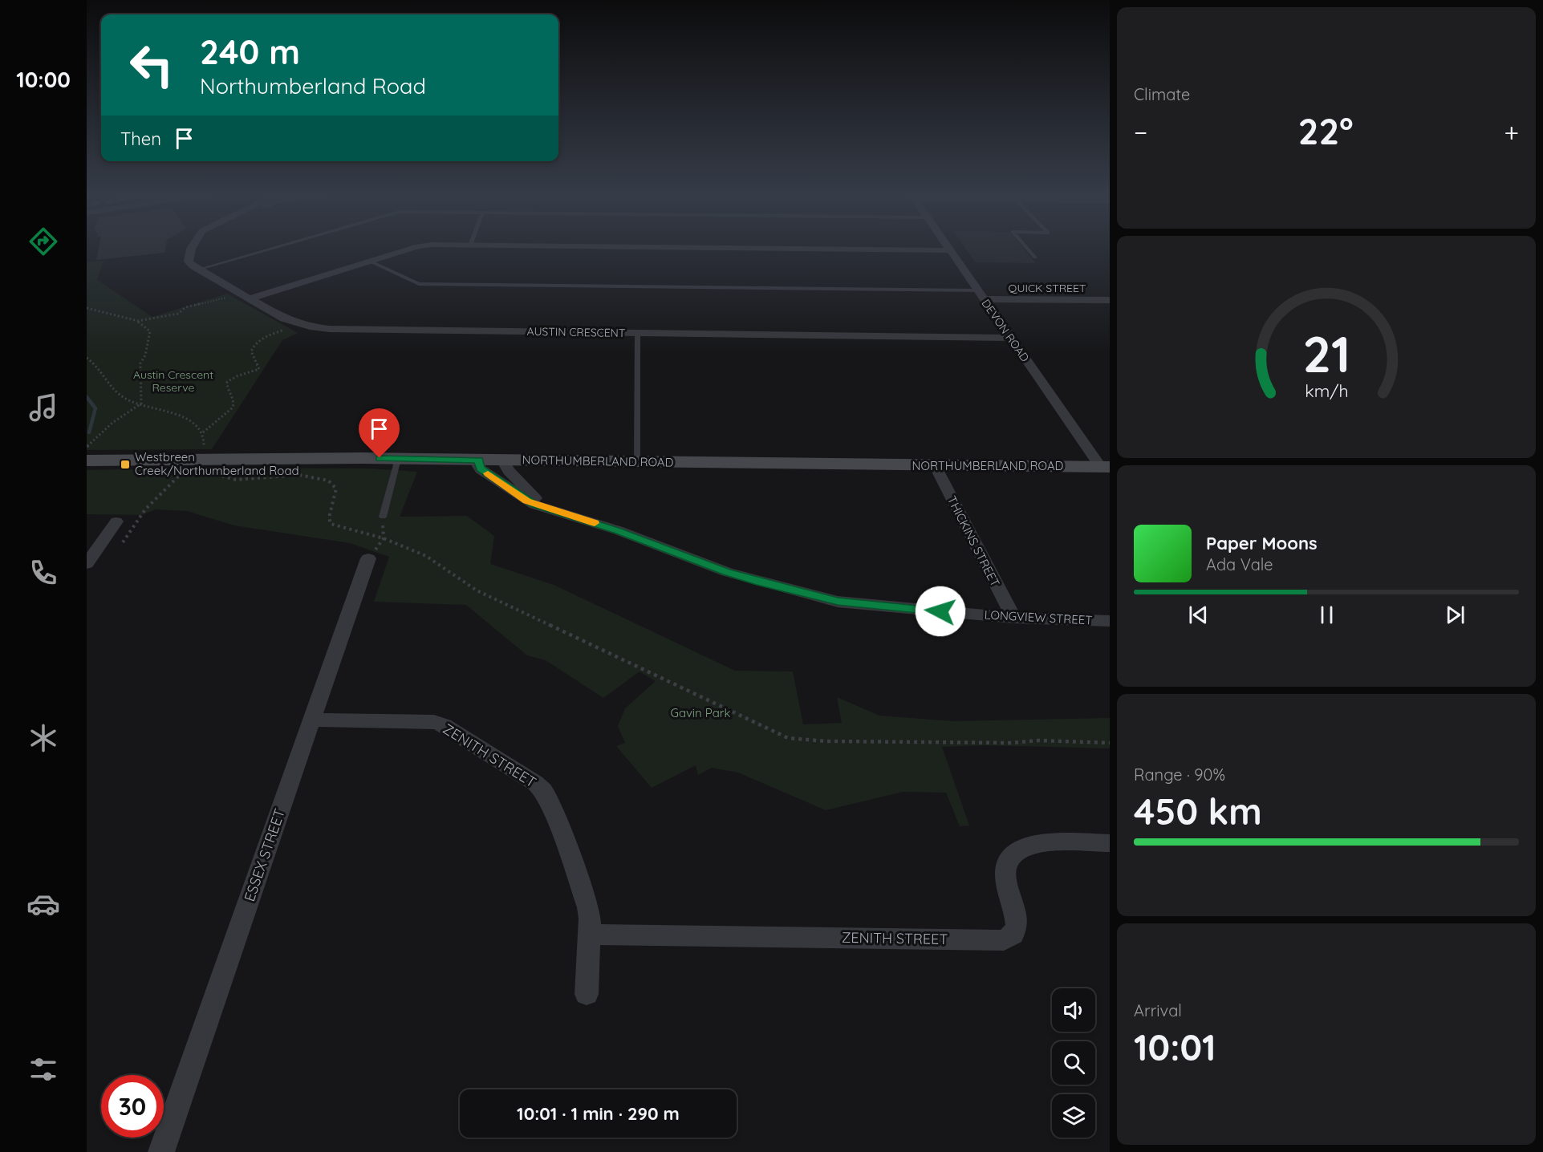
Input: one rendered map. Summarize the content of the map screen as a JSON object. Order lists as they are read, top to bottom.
{
  "streets": {
    "street": [
      "QUICK STREET",
      "DEVON ROAD",
      "AUSTIN CRESCENT",
      "NORTHUMBERLAND ROAD",
      "THICKINS STREET",
      "LONGVIEW STREET",
      "ZENITH STREET",
      "ESSEX STREET"
    ]
  },
  "crossings": [
    ["QUICK STREET", "DEVON ROAD"],
    ["DEVON ROAD", "AUSTIN CRESCENT"],
    ["DEVON ROAD", "NORTHUMBERLAND ROAD"],
    ["NORTHUMBERLAND ROAD", "THICKINS STREET"],
    ["NORTHUMBERLAND ROAD", "LONGVIEW STREET"],
    ["THICKINS STREET", "LONGVIEW STREET"],
    ["ZENITH STREET", "ESSEX STREET"]
  ],
  "parks": ["Austin Crescent Reserve", "Gavin Park"],
  "places": {
    "transit": ["Westbreen Creek/Northumberland Road"]
  },
  "page": {
    "tabs": "10:00",
    "tile": [
      "Climate",
      ["Range · 90%", "450 km"],
      ["Arrival", "10:01"]
    ],
    "turn": ["240 m", "Northumberland Road"],
    "heat": ["−", "22°", "+"],
    "then": "Then",
    "song": ["Paper Moons", "Ada Vale"],
    "limit": "30",
    "trip": "10:01 · 1 min · 290 m",
    "gauge": ["21", "km/h"]
  }
}
